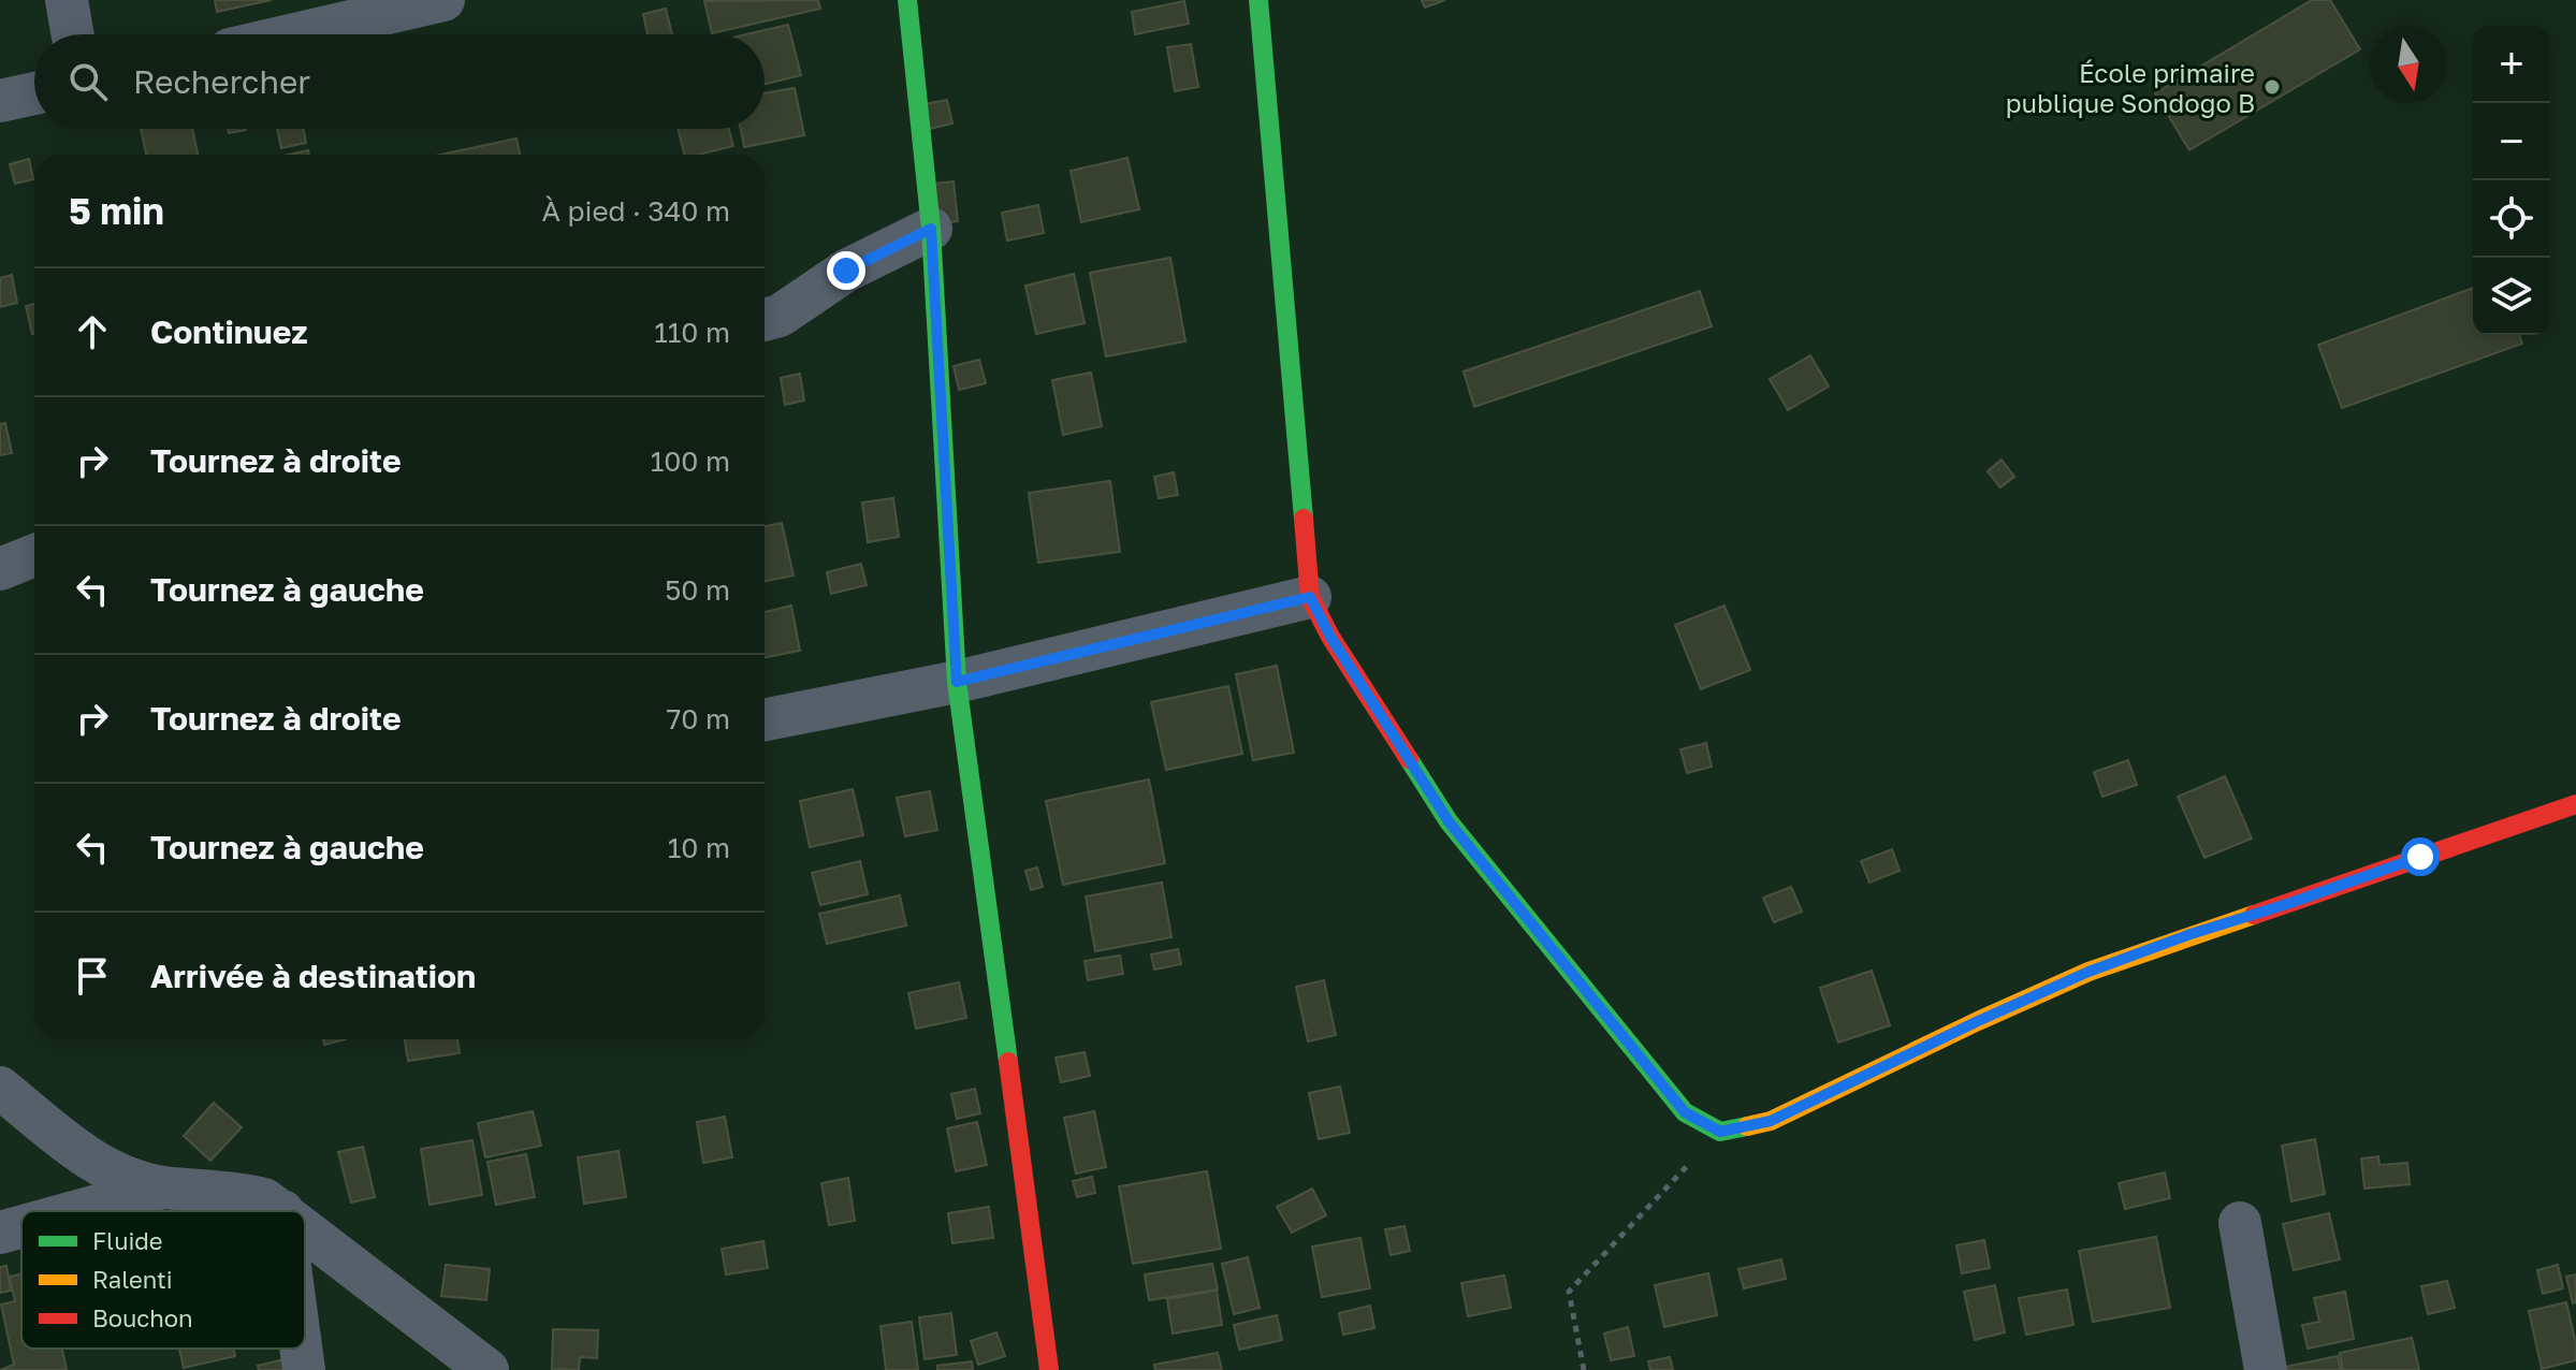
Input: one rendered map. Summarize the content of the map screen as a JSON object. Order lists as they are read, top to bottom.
{
  "places": ["École primaire publique Sondogo B"],
  "legend": ["Fluide", "Ralenti", "Bouchon"],
  "north": "bottom",
  "page": {
    "map_buttons": ["+", "−"],
    "search": "Rechercher",
    "heading": ["5 min", "À pied · 340 m"],
    "list": [
      ["Continuez", "110 m"],
      ["Tournez à droite", "100 m"],
      ["Tournez à gauche", "50 m"],
      ["Tournez à droite", "70 m"],
      ["Tournez à gauche", "10 m"],
      "Arrivée à destination"
    ]
  }
}
